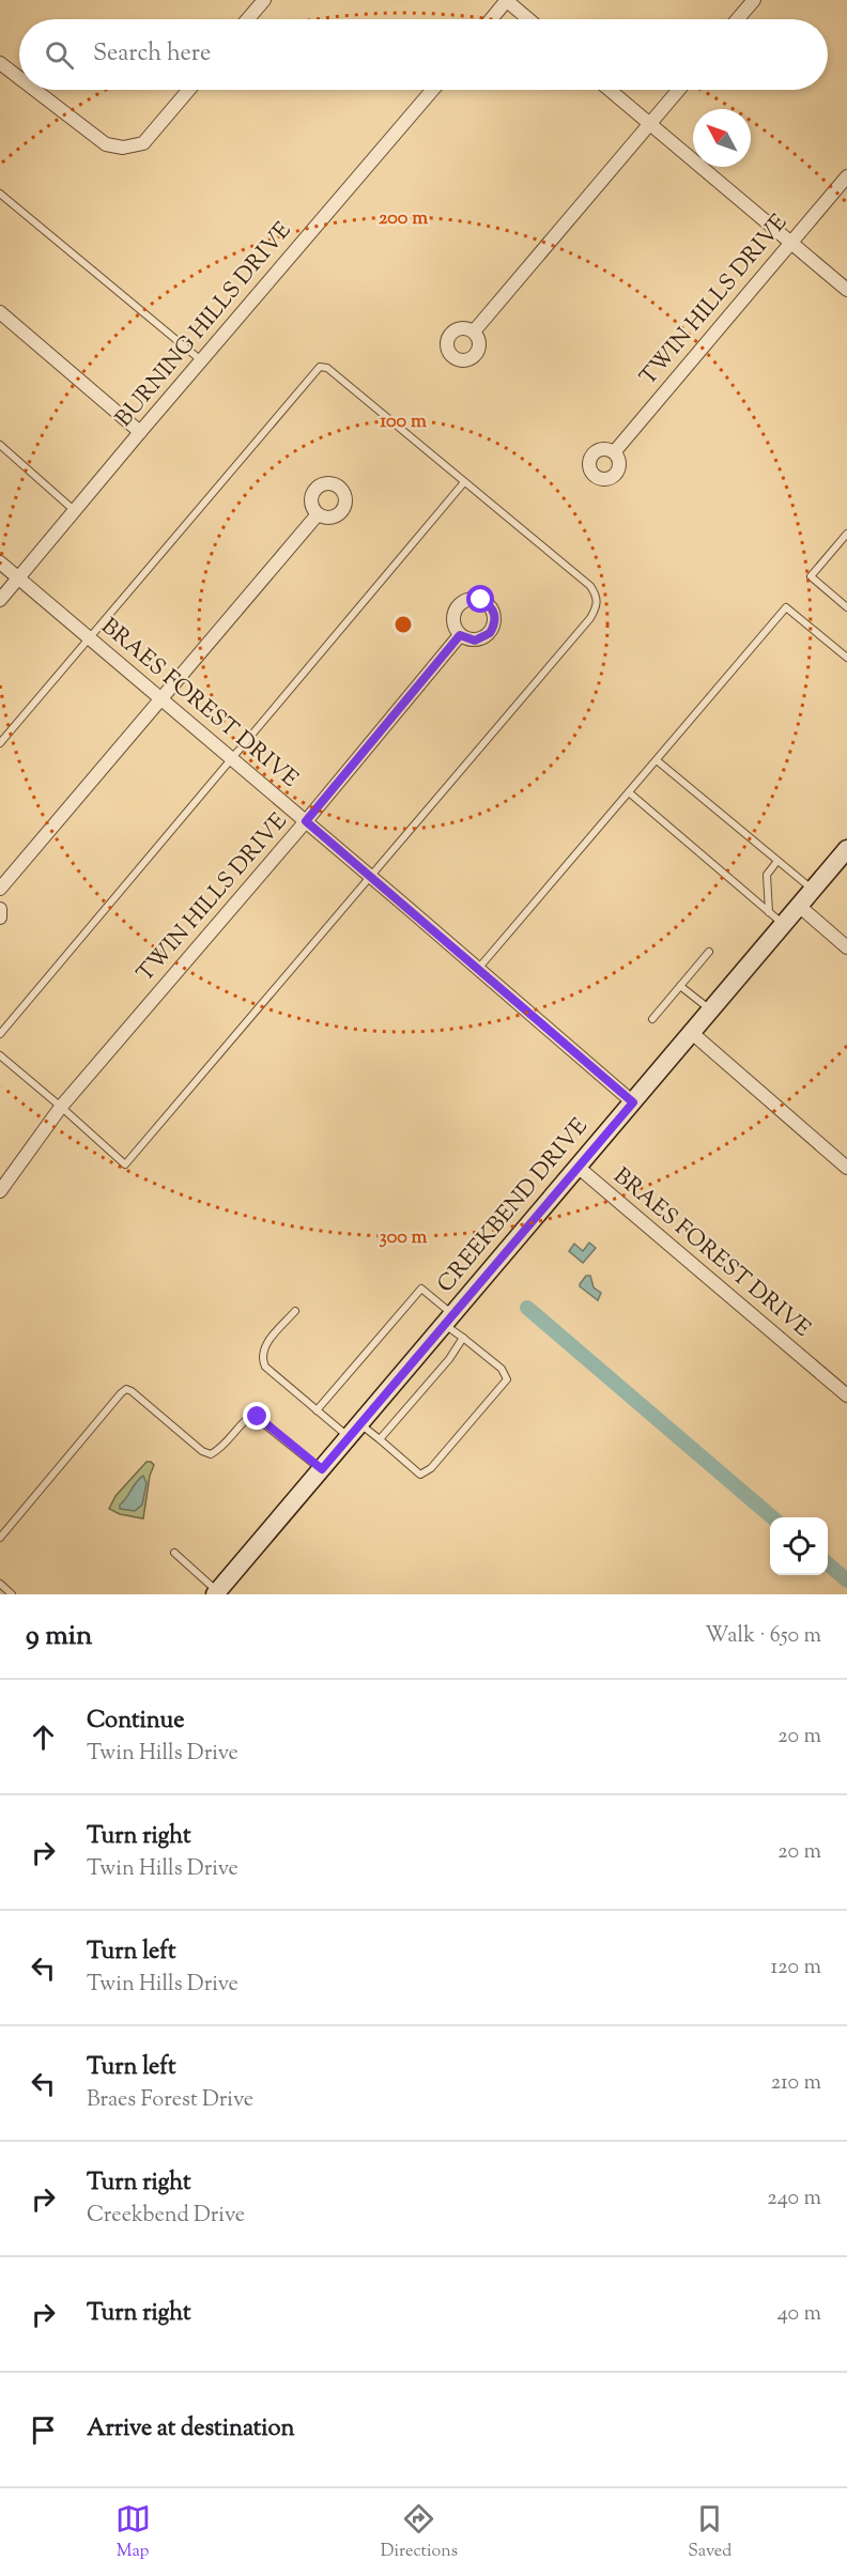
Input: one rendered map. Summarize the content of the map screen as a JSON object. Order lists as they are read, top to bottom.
{
  "streets": {
    "street": [
      "TWIN HILLS DRIVE",
      "BURNING HILLS DRIVE",
      "BRAES FOREST DRIVE",
      "CREEKBEND DRIVE"
    ]
  },
  "crossings": [
    ["TWIN HILLS DRIVE", "BRAES FOREST DRIVE"],
    ["BURNING HILLS DRIVE", "BRAES FOREST DRIVE"],
    ["BRAES FOREST DRIVE", "CREEKBEND DRIVE"]
  ],
  "north": "top left",
  "page": {
    "search": "Search here",
    "heading": ["9 min", "Walk · 650 m"],
    "list": [
      ["Continue", "Twin Hills Drive", "20 m"],
      ["Turn right", "Twin Hills Drive", "20 m"],
      ["Turn left", "Twin Hills Drive", "120 m"],
      ["Turn left", "Braes Forest Drive", "210 m"],
      ["Turn right", "Creekbend Drive", "240 m"],
      ["Turn right", "40 m"],
      "Arrive at destination"
    ],
    "nav": ["Map", "Directions", "Saved"]
  },
  "rings": ["200 m", "100 m", "300 m"]
}
